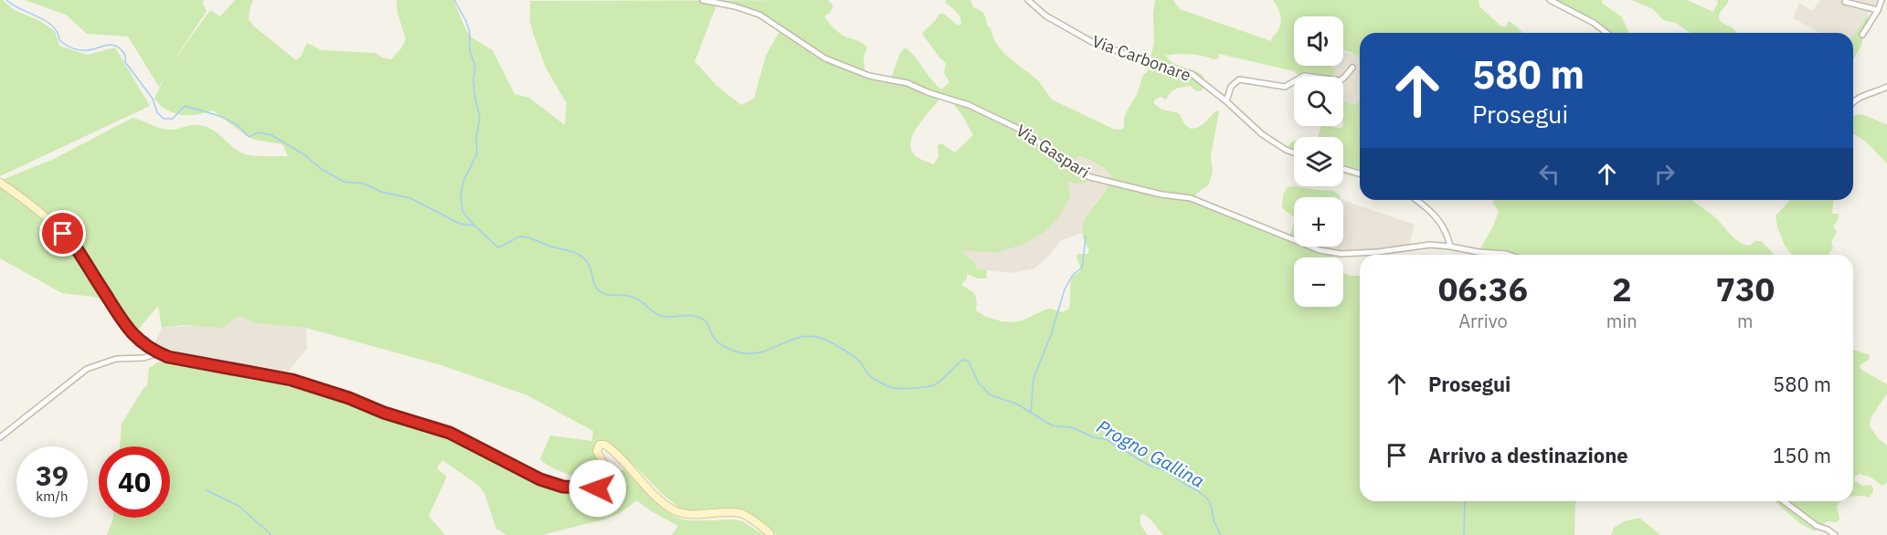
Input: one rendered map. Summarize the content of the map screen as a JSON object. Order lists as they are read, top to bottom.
{
  "streets": {
    "street": ["Via Carbonare", "Via Gaspari"]
  },
  "water": ["Progno Gallina"],
  "page": {
    "map_buttons": ["+", "−"],
    "turn": ["580 m", "Prosegui"],
    "eta": [
      "06:36",
      "Arrivo",
      "2",
      "min",
      "730",
      "m"
    ],
    "list": [
      {
        "name": "Prosegui",
        "value": "580 m"
      },
      {
        "name": "Arrivo a destinazione",
        "value": "150 m"
      }
    ],
    "speed": "39 km/h",
    "limit": "40"
  }
}
